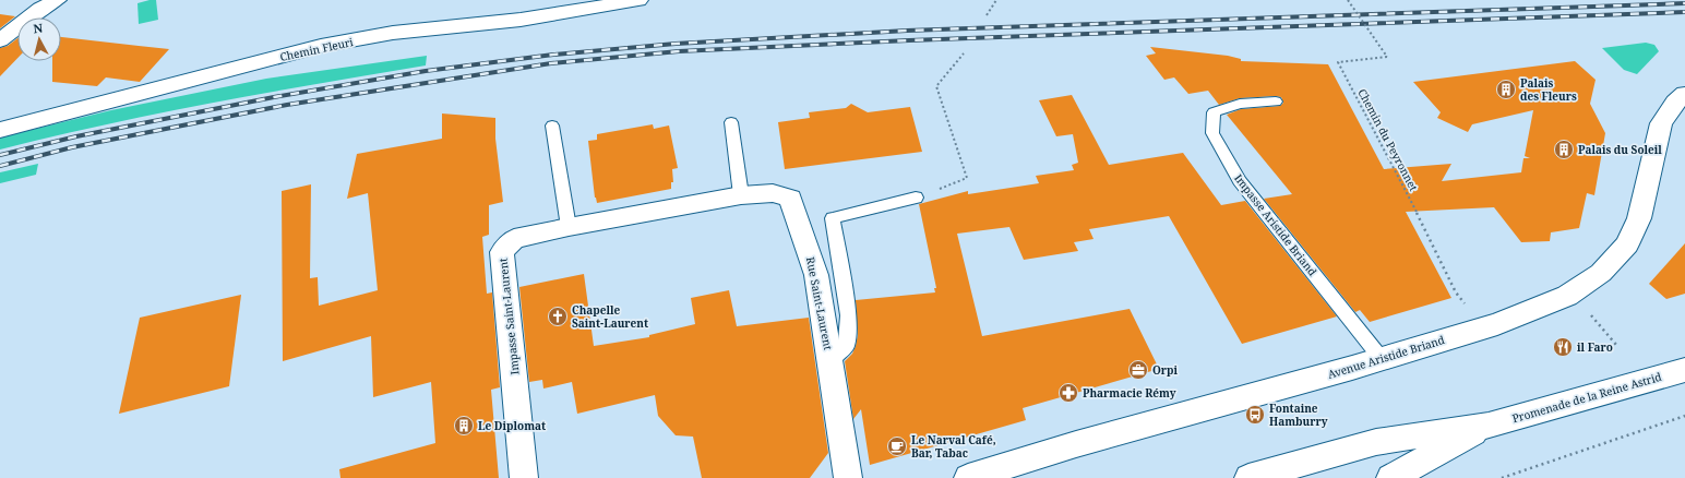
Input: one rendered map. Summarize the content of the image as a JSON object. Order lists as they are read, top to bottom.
{
  "streets": {
    "street": [
      "Chemin Fleuri",
      "Rue Saint-Laurent",
      "Impasse Saint-Laurent",
      "Avenue Aristide Briand",
      "Promenade de la Reine Astrid"
    ],
    "lane": ["Impasse Aristide Briand"],
    "path": ["Chemin du Peyronnet"]
  },
  "crossings": [
    ["Chemin du Peyronnet", "Avenue Aristide Briand"],
    ["Impasse Aristide Briand", "Avenue Aristide Briand"],
    ["Rue Saint-Laurent", "Impasse Saint-Laurent"]
  ],
  "places": {
    "building": ["Palais des Fleurs", "Palais du Soleil", "Le Diplomat"],
    "church": ["Chapelle Saint-Laurent"],
    "restaurant": ["il Faro"],
    "office": ["Orpi"],
    "pharmacy": ["Pharmacie Rémy"],
    "bus stop": ["Fontaine Hamburry"],
    "cafe": ["Le Narval Café, Bar, Tabac"]
  },
  "north": "top"
}
